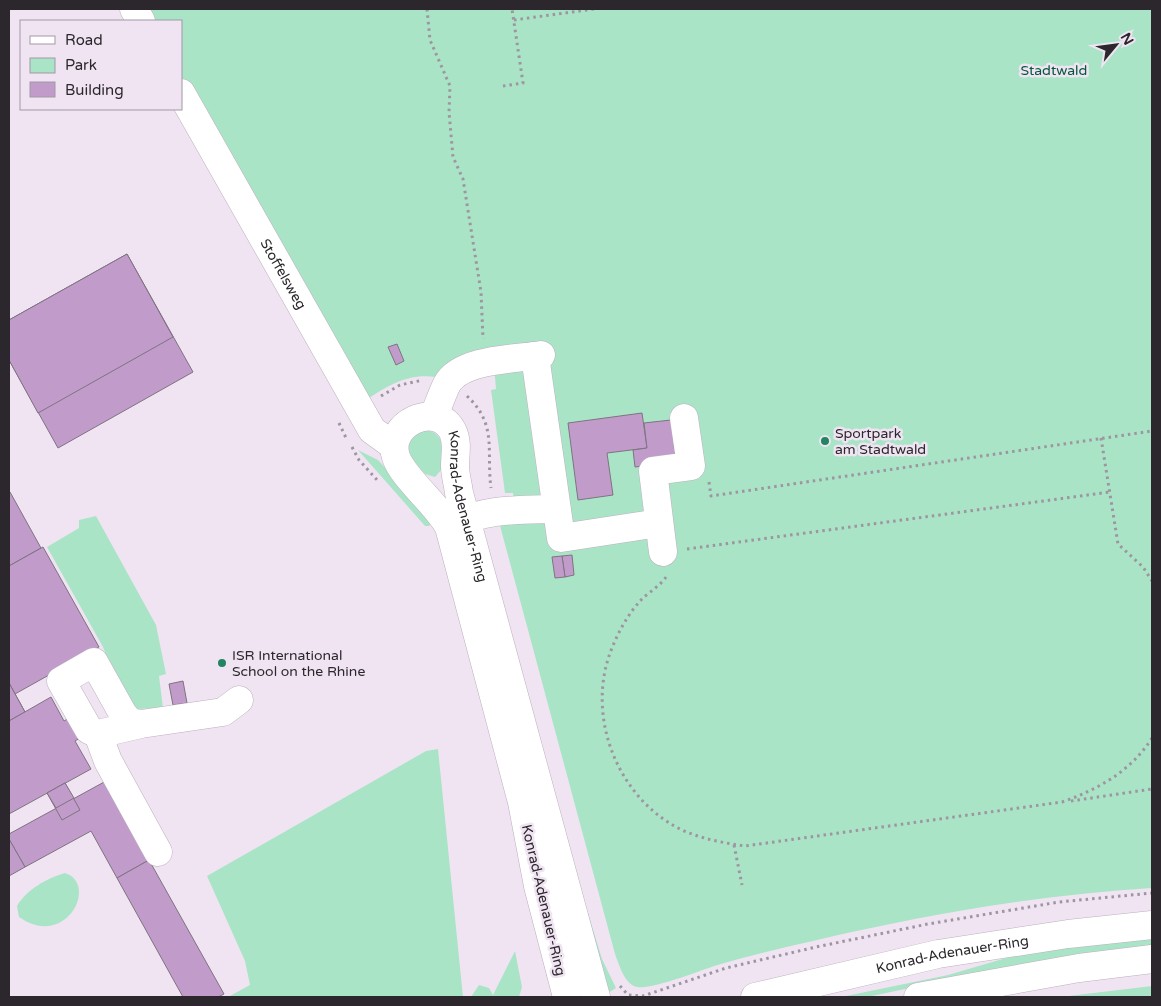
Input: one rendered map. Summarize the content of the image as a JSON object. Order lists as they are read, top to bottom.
{
  "streets": {
    "street": ["Stoffelsweg", "Konrad-Adenauer-Ring"]
  },
  "crossings": [
    ["Stoffelsweg", "Konrad-Adenauer-Ring"]
  ],
  "parks": ["Stadtwald"],
  "places": ["Sportpark am Stadtwald", "ISR International School on the Rhine"],
  "legend": ["Road", "Park", "Building"],
  "north": "top right"
}
